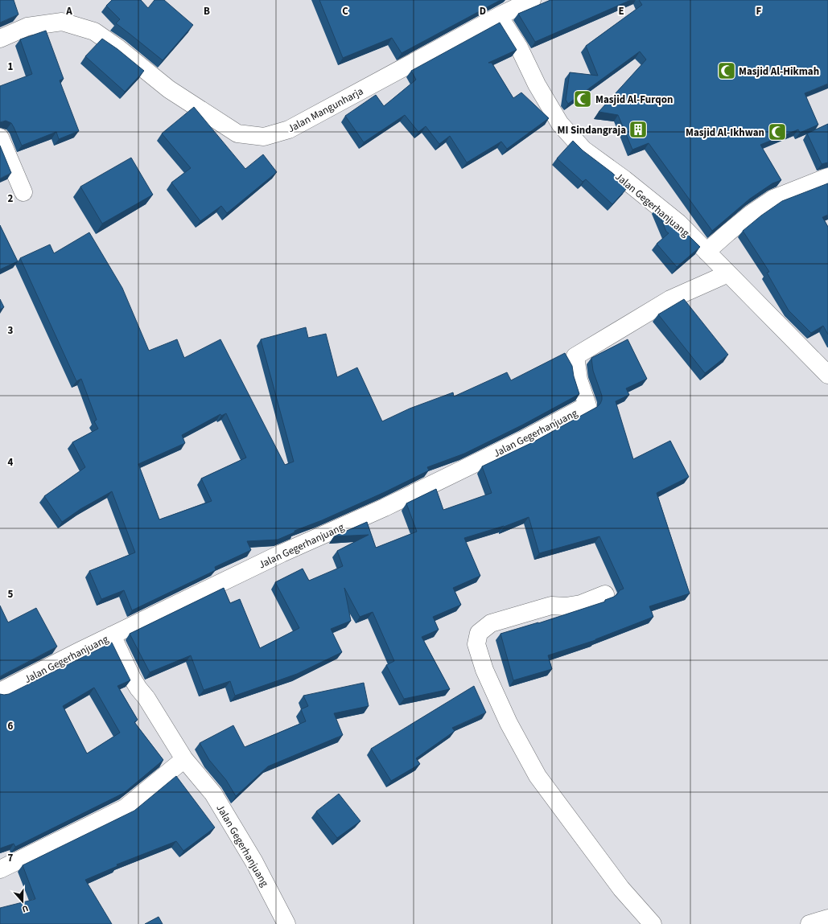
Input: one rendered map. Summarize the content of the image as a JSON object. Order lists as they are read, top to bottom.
{
  "streets": {
    "street": ["Jalan Mangunharja", "Jalan Gegerhanjuang"]
  },
  "crossings": [
    ["Jalan Mangunharja", "Jalan Gegerhanjuang"]
  ],
  "places": {
    "mosque": ["Masjid Al-Hikmah", "Masjid Al-Furqon", "Masjid Al-Ikhwan"],
    "building": ["MI Sindangraja"]
  },
  "north": "bottom",
  "grid": {
    "columns": [
      "A",
      "B",
      "C",
      "D",
      "E",
      "F"
    ],
    "rows": [
      "1",
      "2",
      "3",
      "4",
      "5",
      "6",
      "7"
    ]
  }
}
